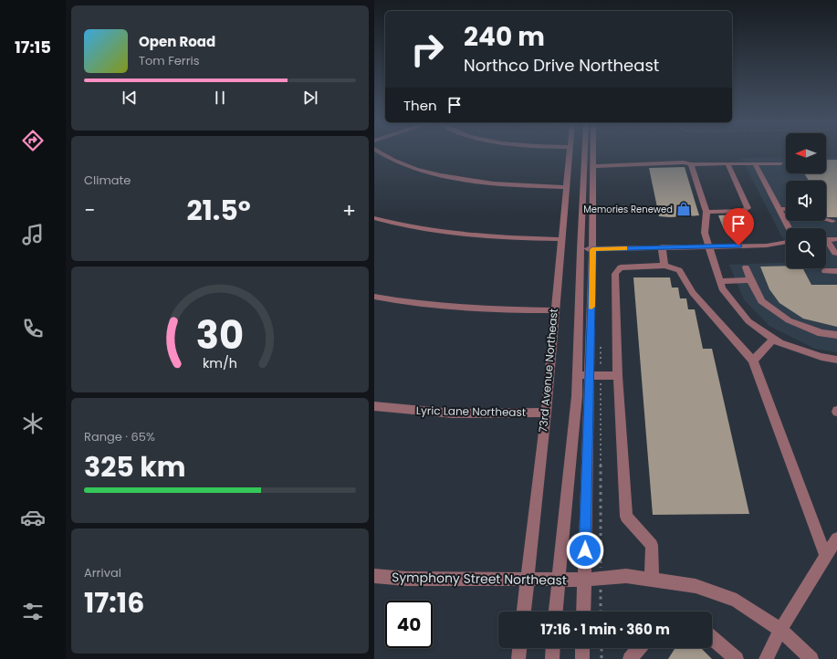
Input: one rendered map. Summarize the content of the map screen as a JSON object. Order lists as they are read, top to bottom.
{
  "streets": {
    "street": ["73rd Avenue Northeast", "Lyric Lane Northeast", "Symphony Street Northeast"]
  },
  "crossings": [
    ["73rd Avenue Northeast", "Lyric Lane Northeast"],
    ["73rd Avenue Northeast", "Symphony Street Northeast"]
  ],
  "places": {
    "shop": ["Memories Renewed"]
  },
  "north": "left",
  "page": {
    "tabs": "17:15",
    "turn": ["240 m", "Northco Drive Northeast"],
    "song": ["Open Road", "Tom Ferris"],
    "then": "Then",
    "tile": [
      "Climate",
      ["Range · 65%", "325 km"],
      ["Arrival", "17:16"]
    ],
    "heat": ["−", "21.5°", "+"],
    "limit": "40",
    "trip": "17:16 · 1 min · 360 m",
    "gauge": ["30", "km/h"]
  }
}
